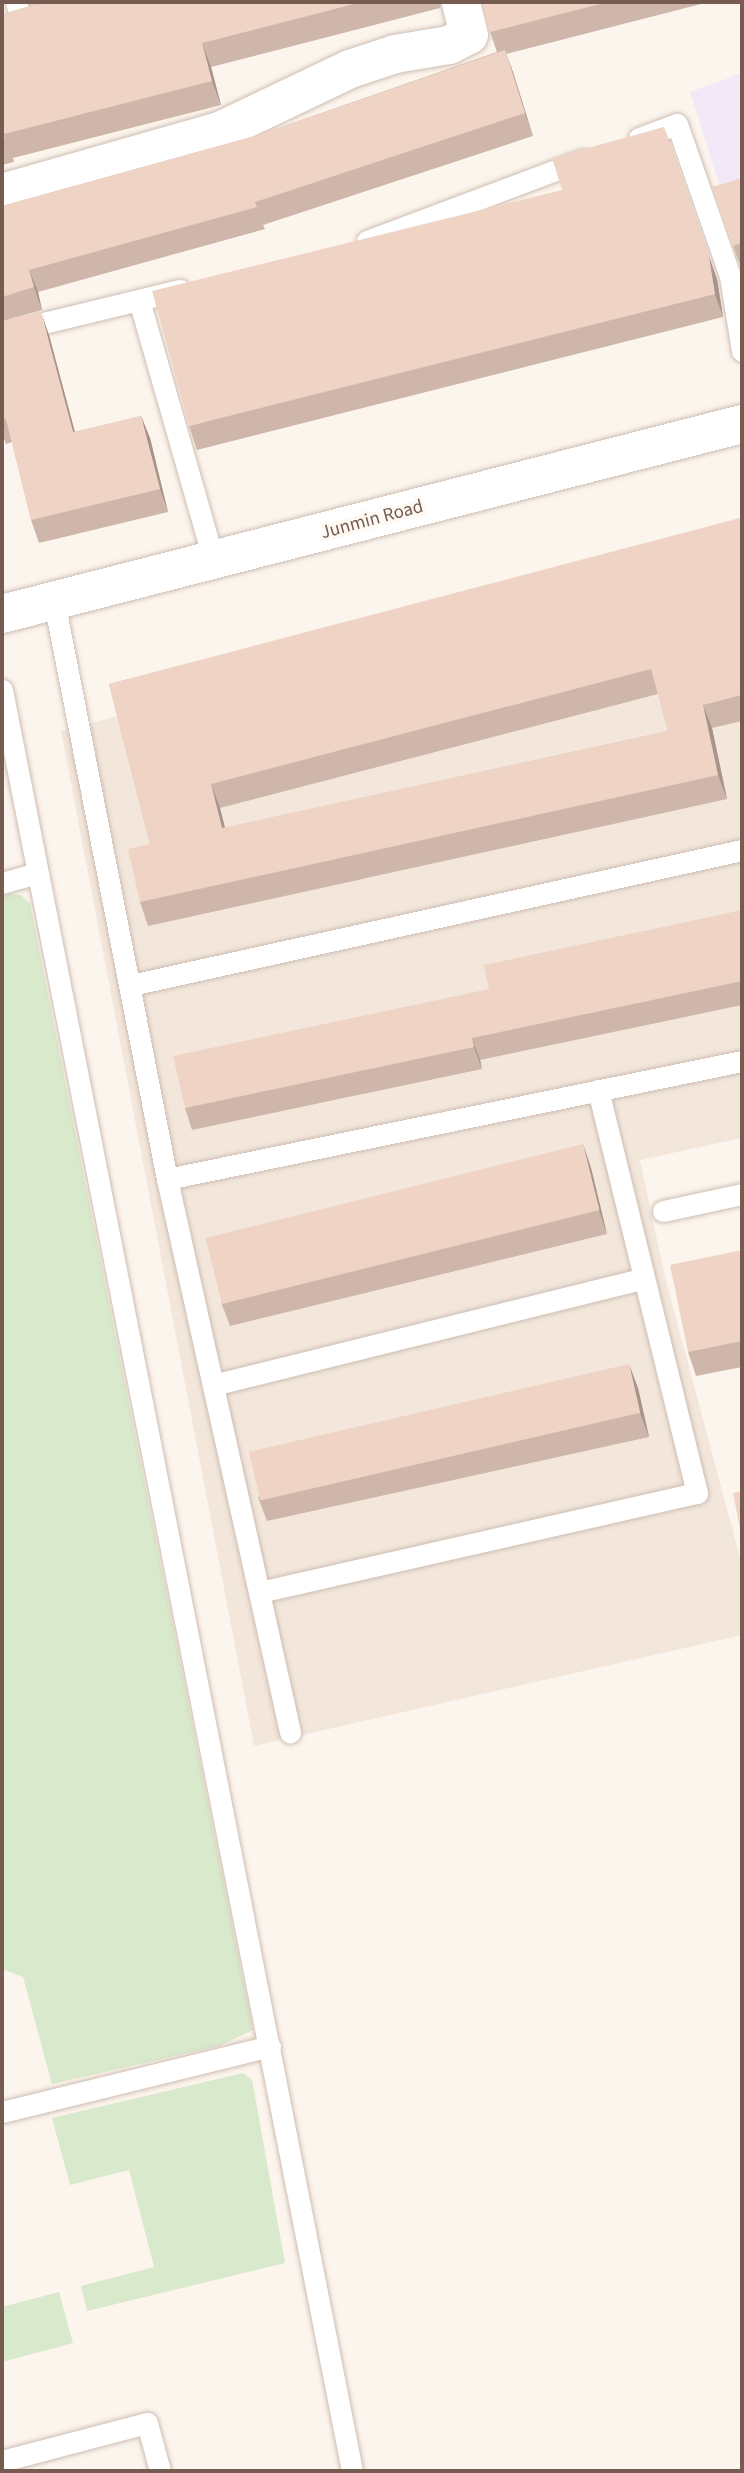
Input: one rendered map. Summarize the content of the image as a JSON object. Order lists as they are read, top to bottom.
{
  "streets": {
    "street": ["Junmin Road"]
  }
}
